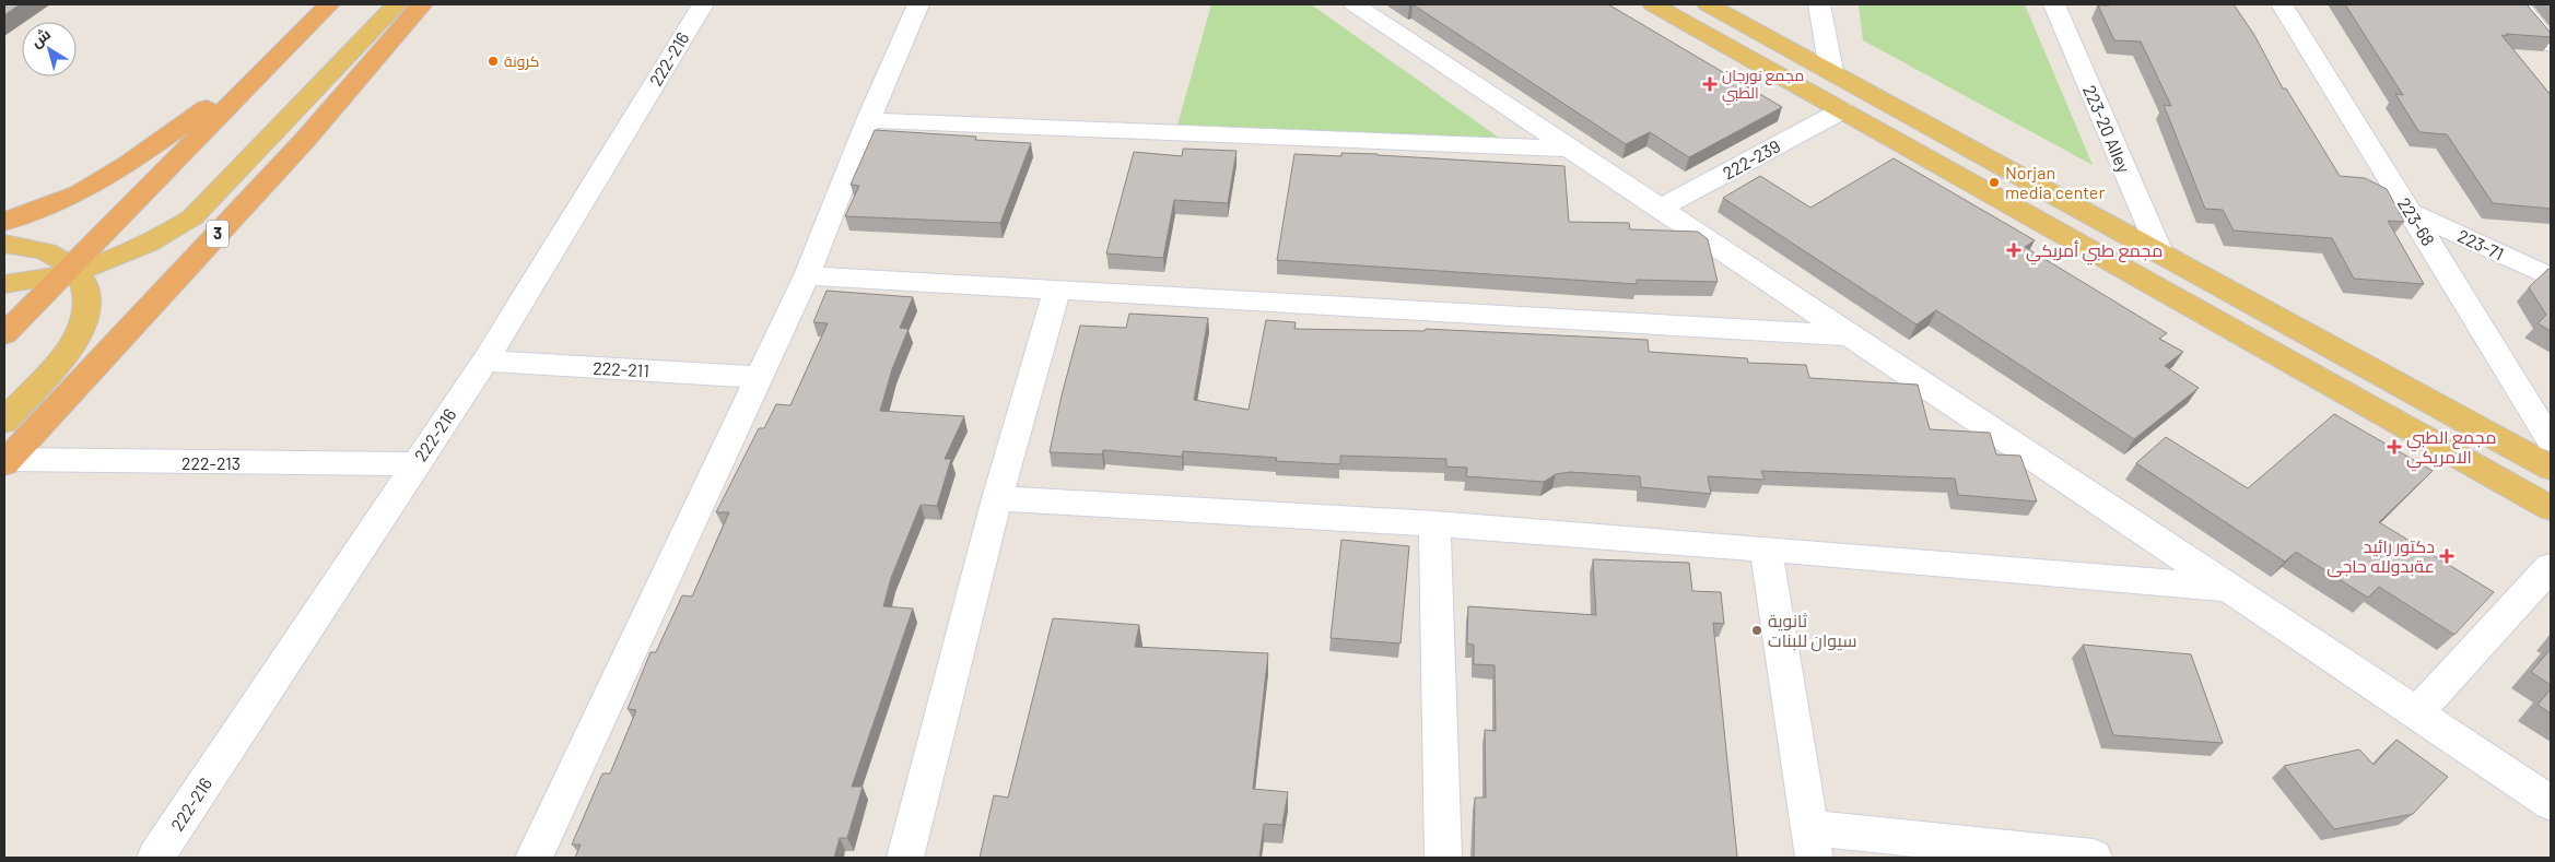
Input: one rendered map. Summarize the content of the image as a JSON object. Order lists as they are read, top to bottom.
{
  "streets": {
    "highway": ["3"],
    "street": [
      "222-216",
      "223-20 Alley",
      "222-239",
      "223-68",
      "223-71",
      "222-211",
      "222-213"
    ]
  },
  "crossings": [
    ["222-216", "222-211"],
    ["222-216", "222-213"],
    ["223-68", "223-71"],
    ["3", "222-213"]
  ],
  "places": {
    "other": ["كرونة", "Norjan media center", "ثانوية سيوان للبنات"],
    "health": [
      "مجمع نورجان الطبي",
      "مجمع طبي أمریکي",
      "مجمع الطبي الامريكي",
      "دكتور رائيد عةبدولله حاجى"
    ]
  },
  "north": "top left"
}
